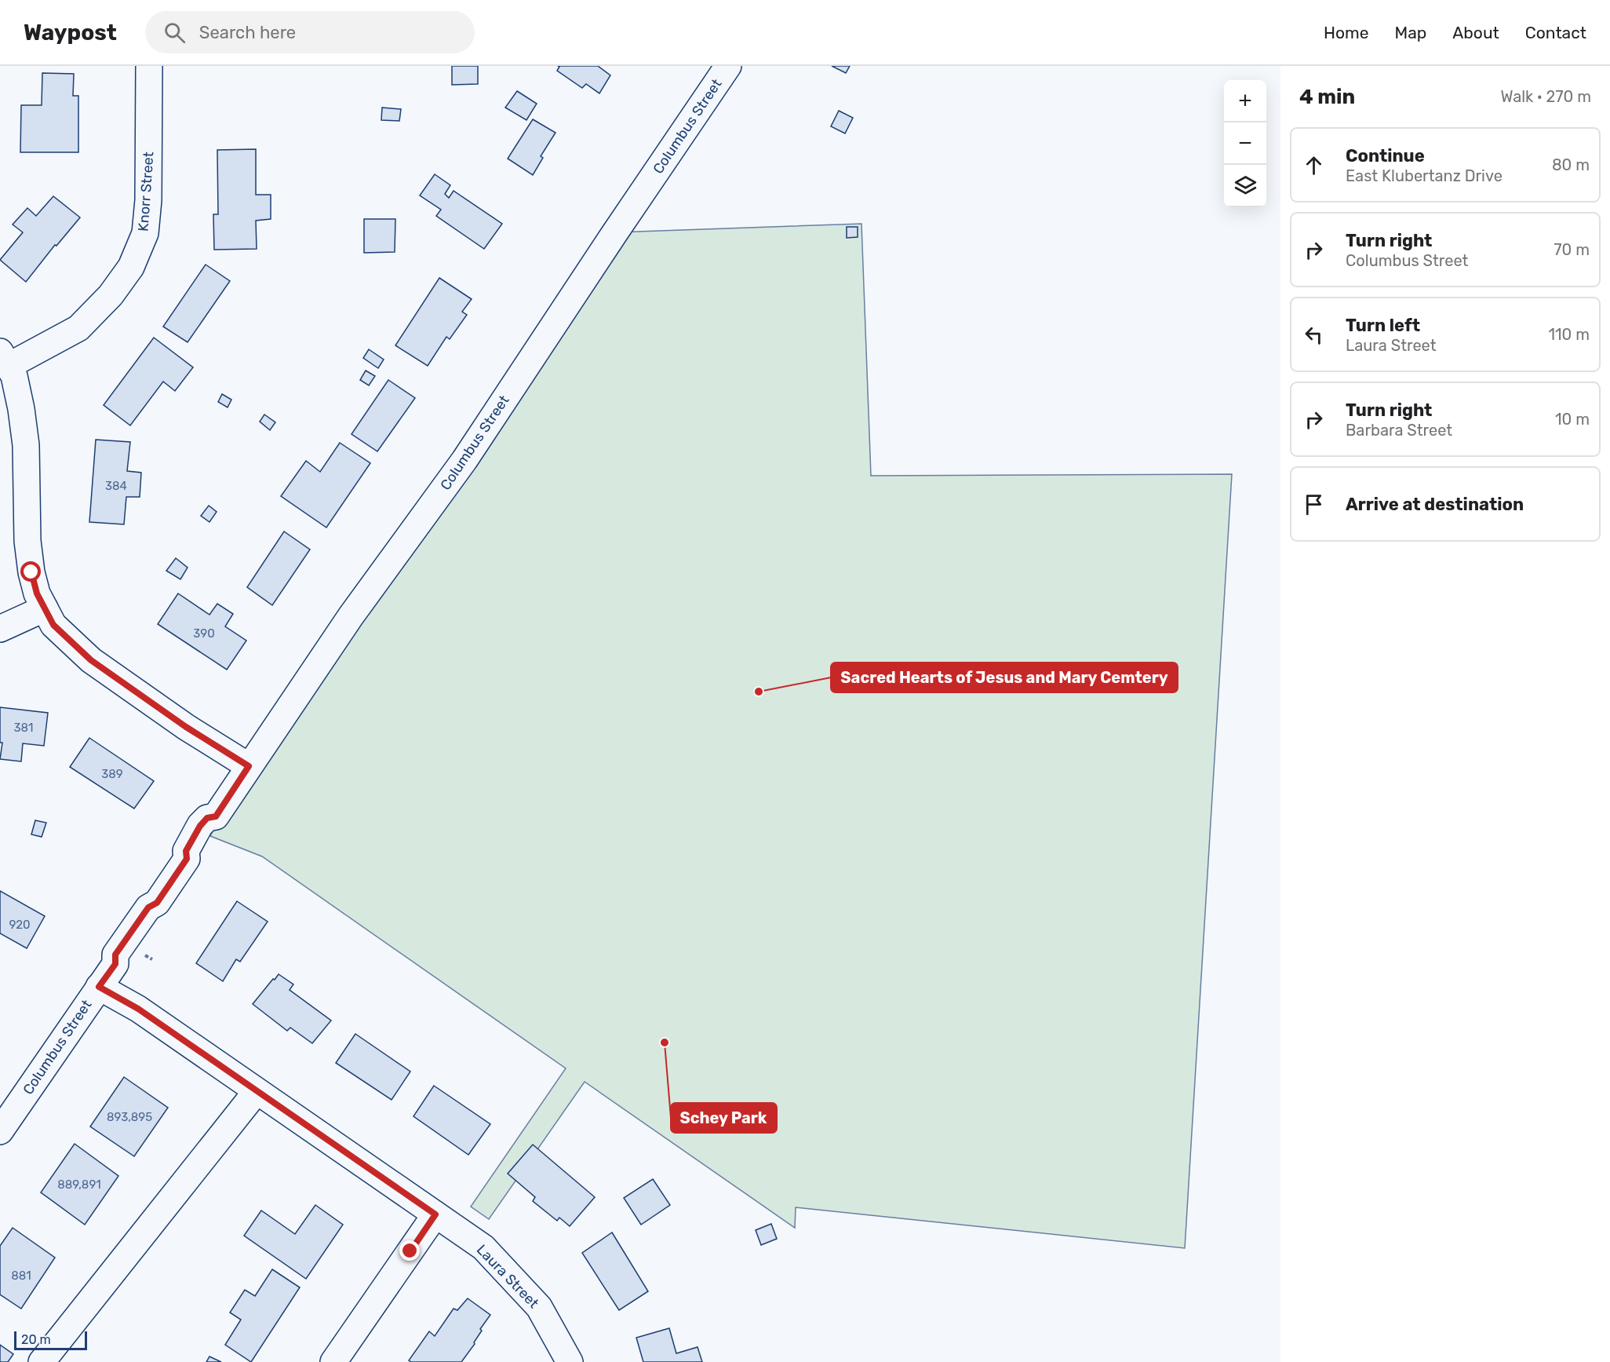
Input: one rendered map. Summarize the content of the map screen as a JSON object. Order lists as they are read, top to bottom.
{
  "streets": {
    "street": ["Columbus Street", "Knorr Street", "Laura Street"]
  },
  "crossings": [
    ["Columbus Street", "Laura Street"]
  ],
  "places": ["Sacred Hearts of Jesus and Mary Cemtery", "Schey Park"],
  "house_numbers": [
    "384",
    "390",
    "381",
    "389",
    "920",
    "893,895",
    "889,891",
    "881"
  ],
  "scale_bar": "20 m",
  "page": {
    "header": "Waypost",
    "search": "Search here",
    "nav": [
      "Home",
      "Map",
      "About",
      "Contact"
    ],
    "heading": ["4 min", "Walk · 270 m"],
    "map_buttons": ["+", "−"],
    "list": [
      ["Continue", "East Klubertanz Drive", "80 m"],
      ["Turn right", "Columbus Street", "70 m"],
      ["Turn left", "Laura Street", "110 m"],
      ["Turn right", "Barbara Street", "10 m"],
      "Arrive at destination"
    ],
    "scale": "20 m"
  }
}
